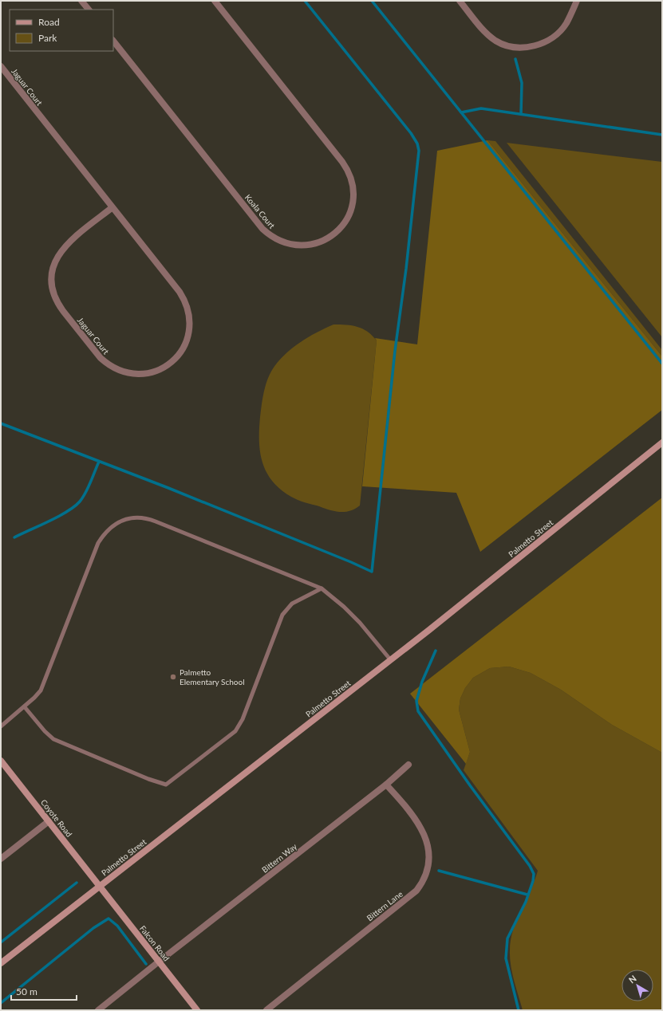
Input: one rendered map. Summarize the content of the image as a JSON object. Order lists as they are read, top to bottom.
{
  "streets": {
    "main road": ["Palmetto Street", "Coyote Road", "Falcon Road"],
    "street": [
      "Jaguar Court",
      "Koala Court",
      "Bittern Way",
      "Bittern Lane"
    ]
  },
  "crossings": [
    ["Palmetto Street", "Coyote Road"],
    ["Palmetto Street", "Falcon Road"],
    ["Coyote Road", "Falcon Road"],
    ["Bittern Way", "Bittern Lane"],
    ["Bittern Way", "Falcon Road"]
  ],
  "places": ["Palmetto Elementary School"],
  "legend": ["Road", "Park"],
  "scale_bar": "50 m",
  "north": "top left"
}
